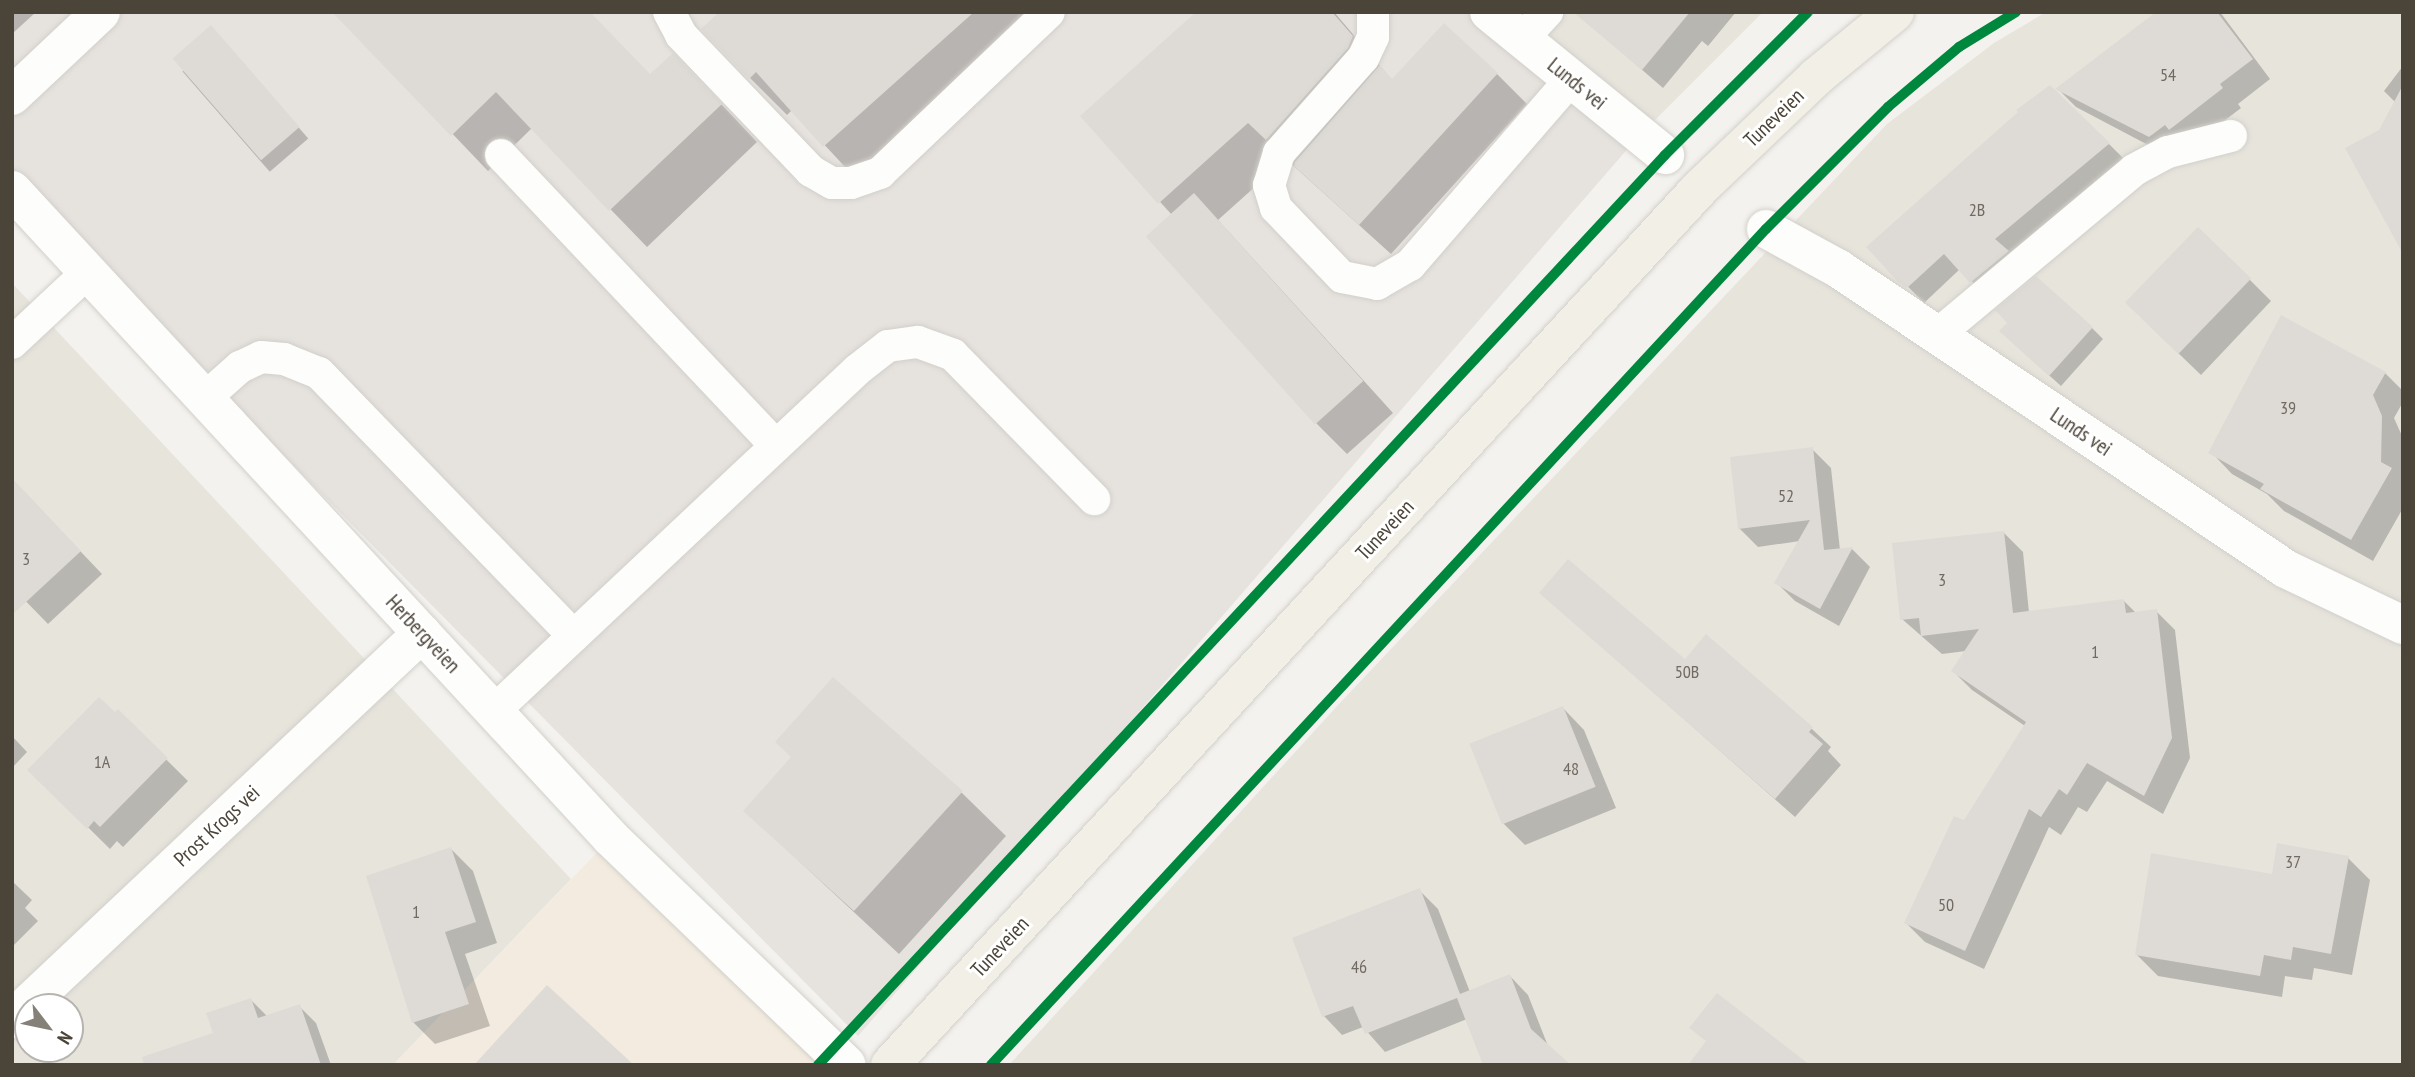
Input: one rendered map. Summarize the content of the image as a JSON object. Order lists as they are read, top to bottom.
{
  "streets": {
    "main road": ["Tuneveien"],
    "street": ["Lunds vei", "Herbergveien", "Prost Krogs vei"]
  },
  "crossings": [
    ["Herbergveien", "Prost Krogs vei"]
  ],
  "house_numbers": [
    "54",
    "2B",
    "39",
    "52",
    "3",
    "3",
    "1",
    "50B",
    "1A",
    "48",
    "37",
    "50",
    "1",
    "46"
  ],
  "north": "bottom right"
}
